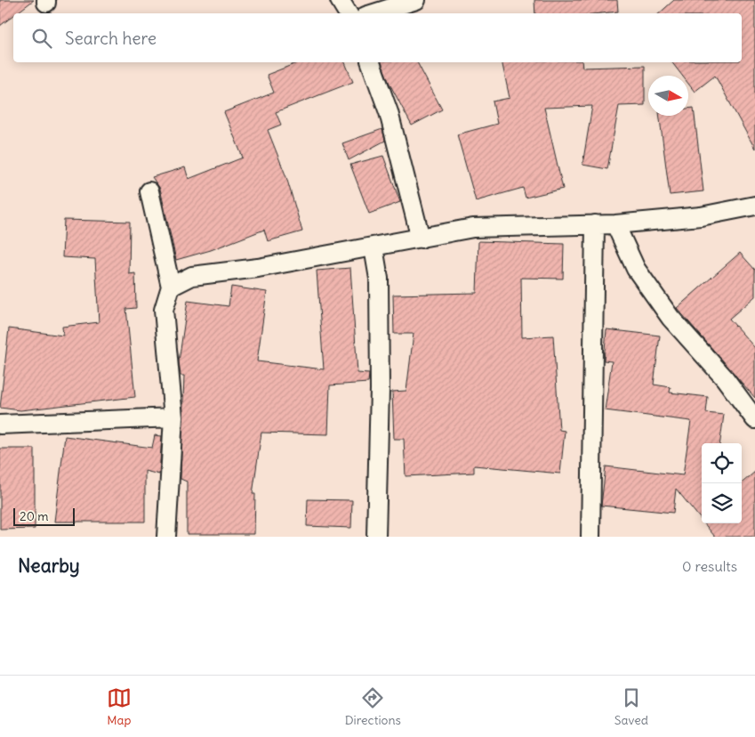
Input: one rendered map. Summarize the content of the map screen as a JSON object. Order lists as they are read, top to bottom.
{
  "scale_bar": "20 m",
  "north": "right",
  "page": {
    "search": "Search here",
    "scale": "20 m",
    "heading": ["Nearby", "0 results"],
    "nav": ["Map", "Directions", "Saved"]
  }
}
